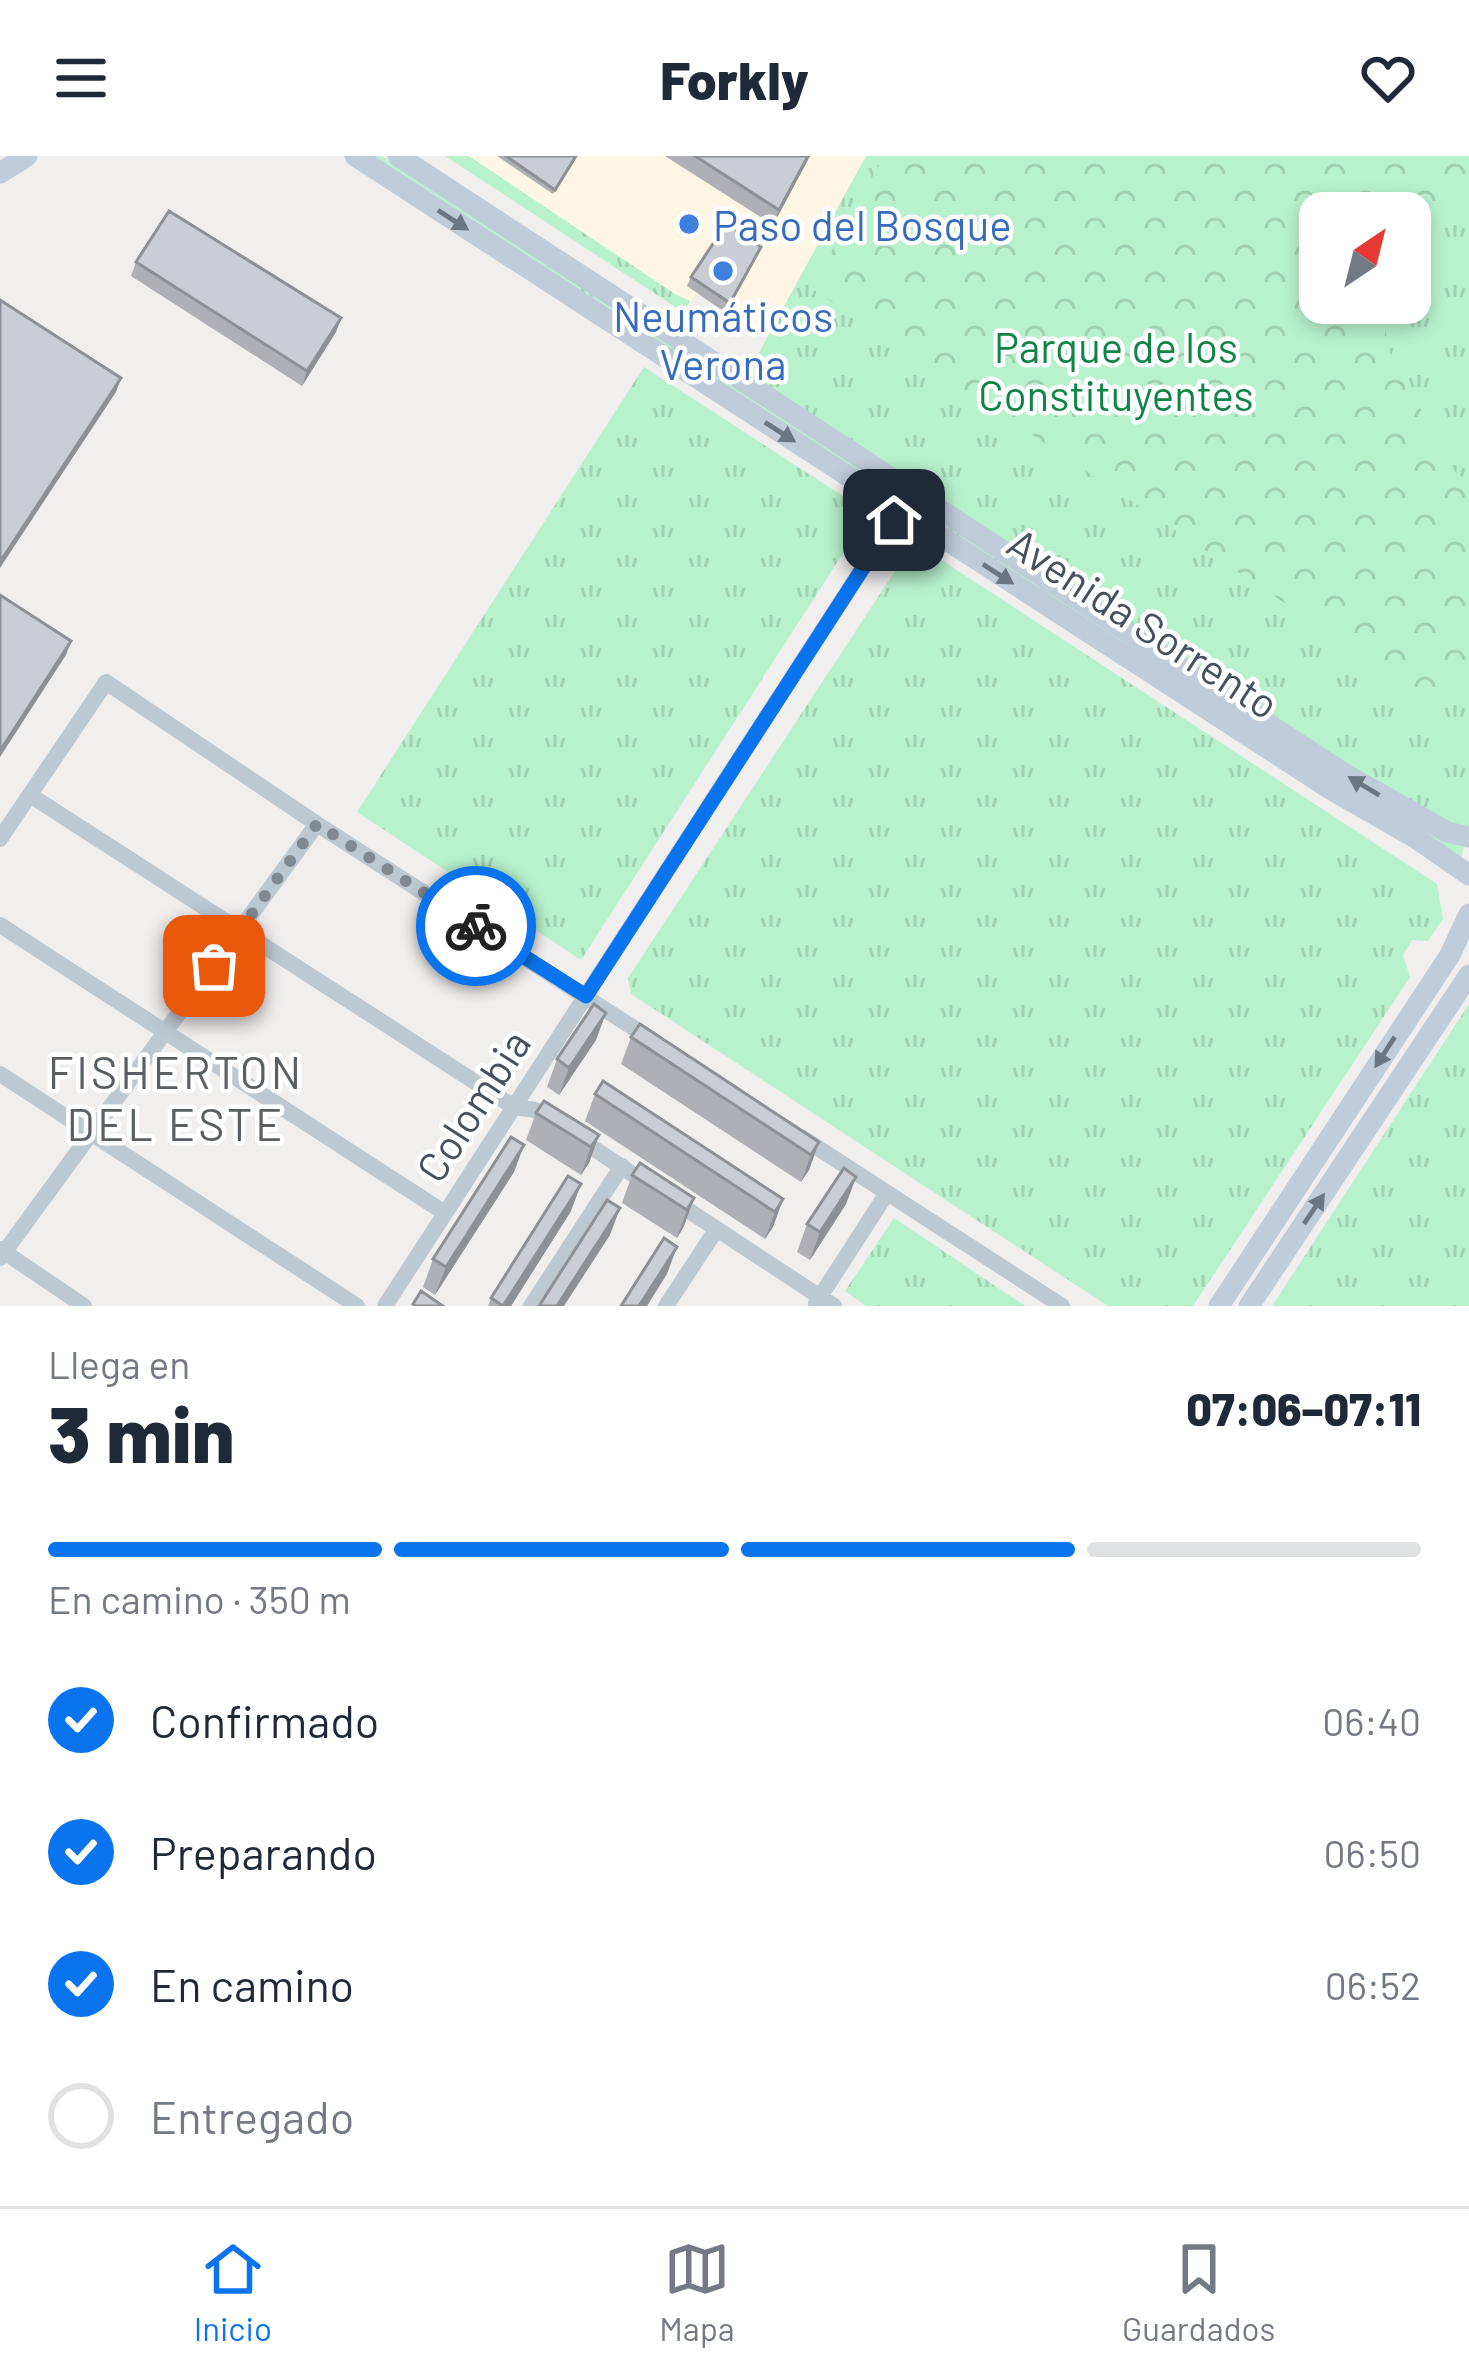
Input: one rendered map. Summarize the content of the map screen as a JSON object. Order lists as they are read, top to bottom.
{
  "streets": {
    "main road": ["Avenida Sorrento"],
    "street": ["Colombia"]
  },
  "districts": ["FISHERTON DEL ESTE"],
  "parks": ["Parque de los Constituyentes"],
  "places": ["Paso del Bosque", "Neumáticos Verona"],
  "north": "top right",
  "page": {
    "header": "Forkly",
    "heading": ["3 min", "Llega en", "07:06–07:11"],
    "bar": "En camino · 350 m",
    "list": [
      ["Confirmado", "06:40"],
      ["Preparando", "06:50"],
      ["En camino", "06:52"],
      "Entregado"
    ],
    "tabs": ["Inicio", "Mapa", "Guardados"]
  }
}
